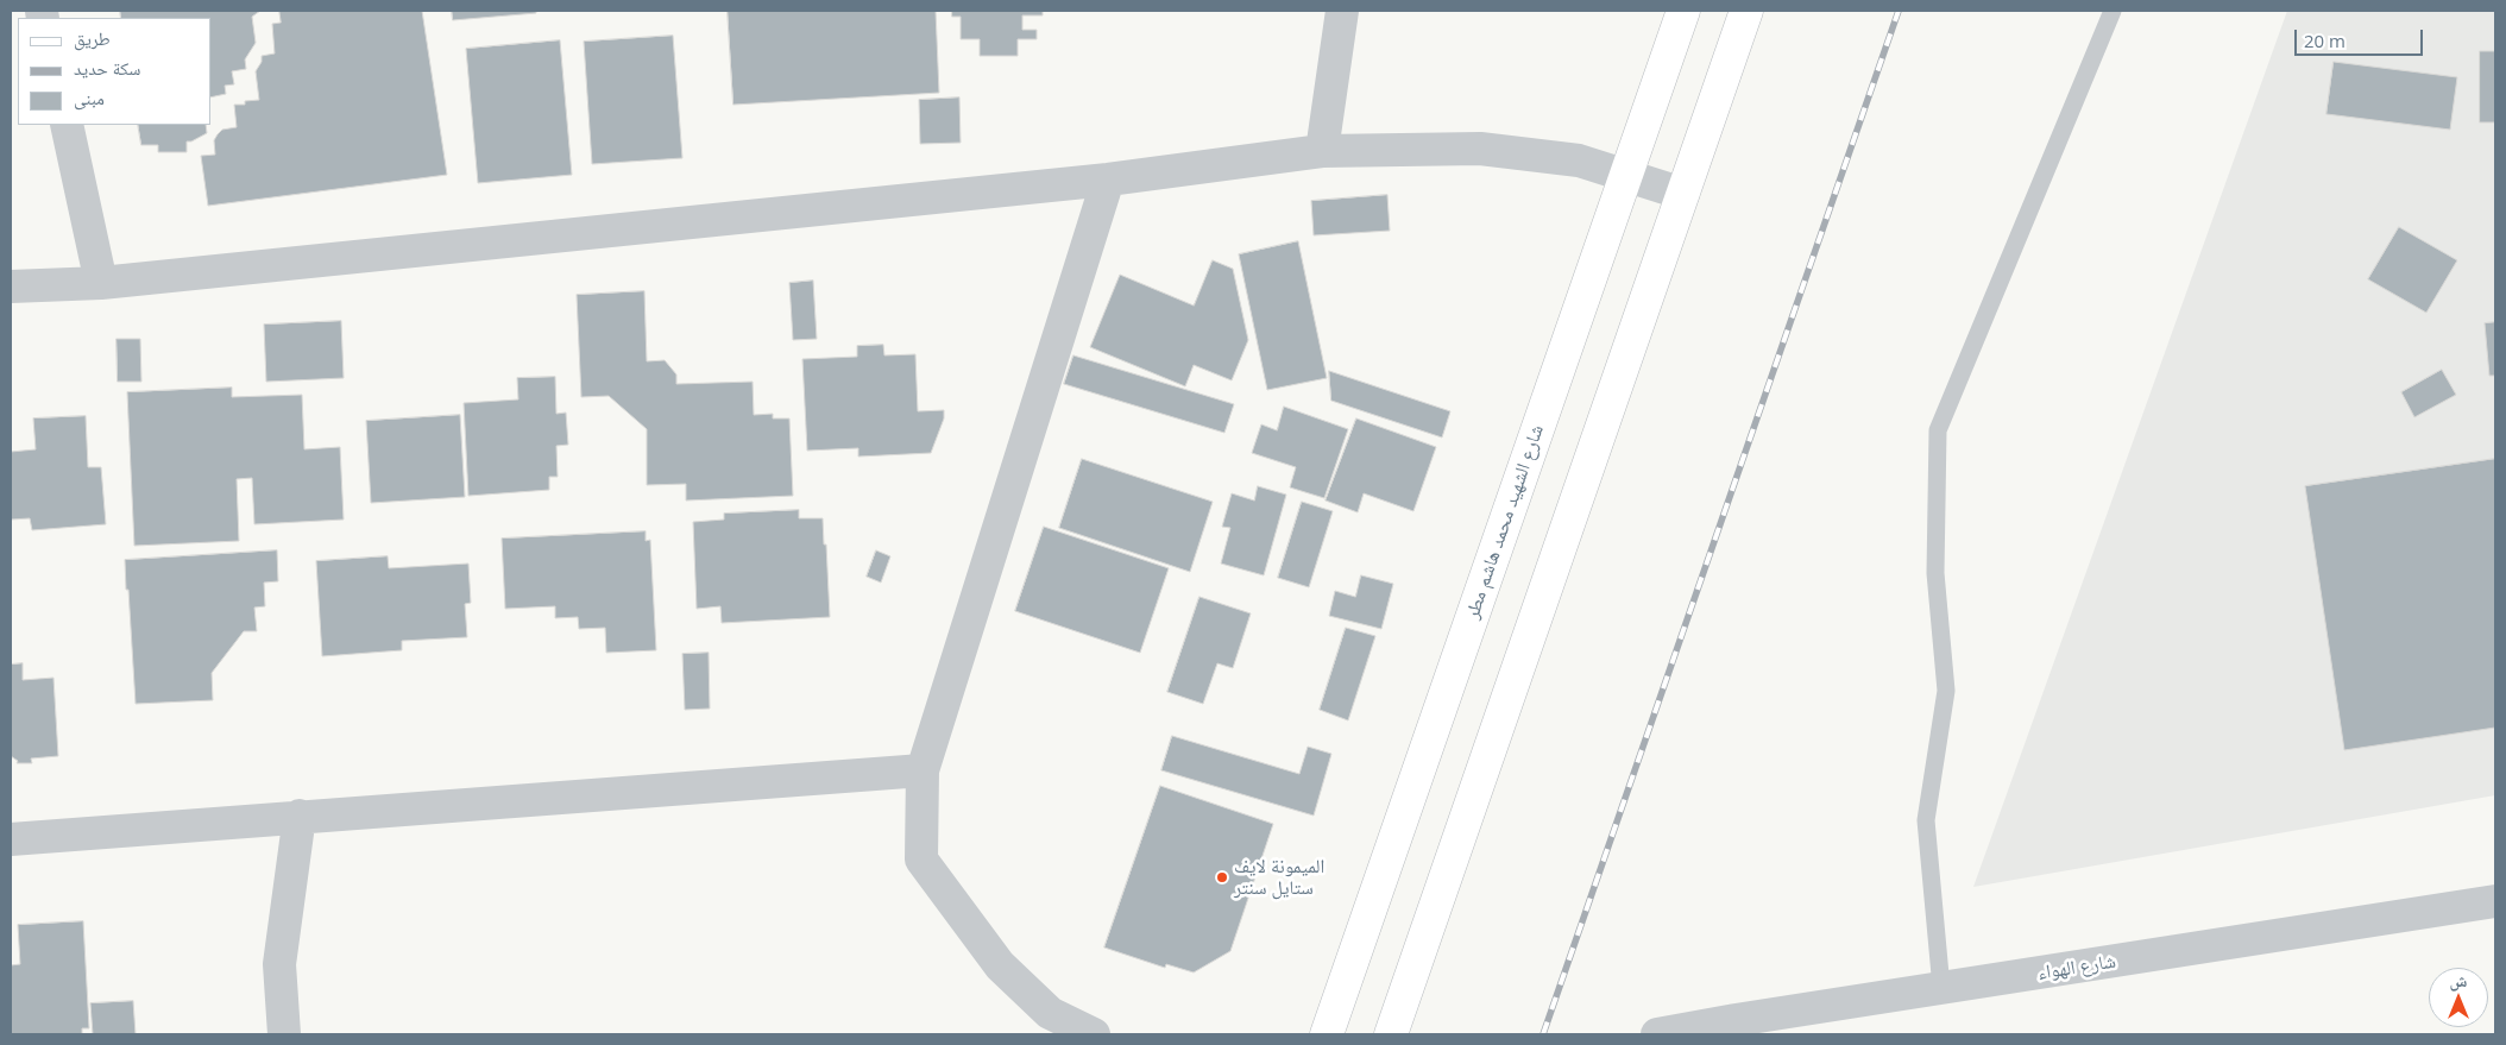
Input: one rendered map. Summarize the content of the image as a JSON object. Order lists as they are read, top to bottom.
{
  "streets": {
    "main road": ["شارع الشهيد محمد هاشم مطر"],
    "street": ["شارع الهواء"]
  },
  "places": ["الميمونة لايف ستايل سنتر"],
  "legend": ["طريق", "سكة حديد", "مبنى"],
  "scale_bar": "20 m",
  "north": "top"
}
